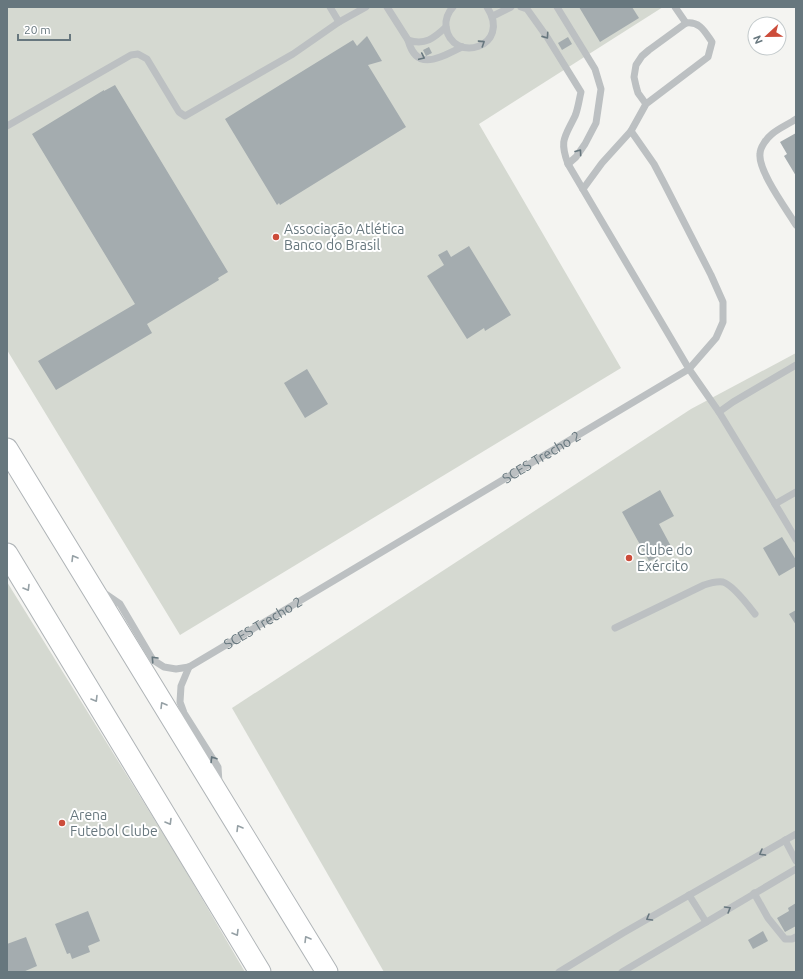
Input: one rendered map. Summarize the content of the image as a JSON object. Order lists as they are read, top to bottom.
{
  "streets": {
    "main road": ["SCES Trecho 2"]
  },
  "one_way": ["SCES Trecho 2"],
  "places": ["Associação Atlética Banco do Brasil", "Clube do Exército", "Arena Futebol Clube"],
  "scale_bar": "20 m",
  "north": "left"
}
